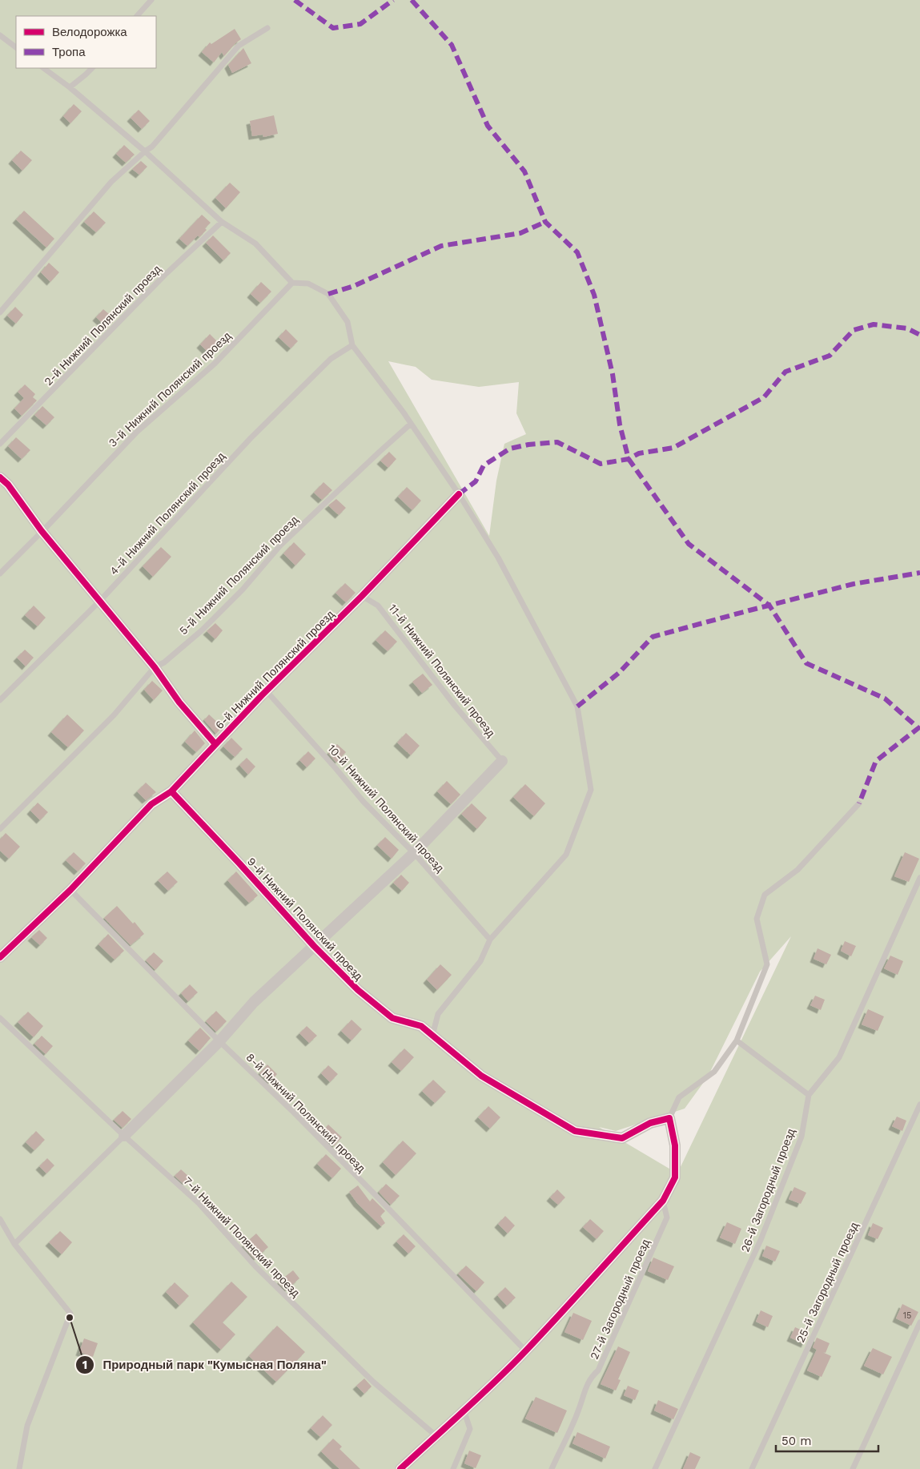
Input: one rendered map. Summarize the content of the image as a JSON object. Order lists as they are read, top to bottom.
{
  "streets": {
    "street": ["6-й Нижний Полянский проезд", "9-й Нижний Полянский проезд"],
    "lane": [
      "2-й Нижний Полянский проезд",
      "3-й Нижний Полянский проезд",
      "4-й Нижний Полянский проезд",
      "5-й Нижний Полянский проезд",
      "11-й Нижний Полянский проезд",
      "10-й Нижний Полянский проезд",
      "8-й Нижний Полянский проезд",
      "26-й Загородный проезд",
      "7-й Нижний Полянский проезд",
      "25-й Загородный проезд",
      "27-й Загородный проезд"
    ]
  },
  "crossings": [
    ["6-й Нижний Полянский проезд", "11-й Нижний Полянский проезд"],
    ["6-й Нижний Полянский проезд", "10-й Нижний Полянский проезд"],
    ["6-й Нижний Полянский проезд", "9-й Нижний Полянский проезд"],
    ["6-й Нижний Полянский проезд", "8-й Нижний Полянский проезд"]
  ],
  "places": ["Природный парк \"Кумысная Поляна\""],
  "house_numbers": ["15"],
  "legend": ["Велодорожка", "Тропа"],
  "scale_bar": "50 m"
}
